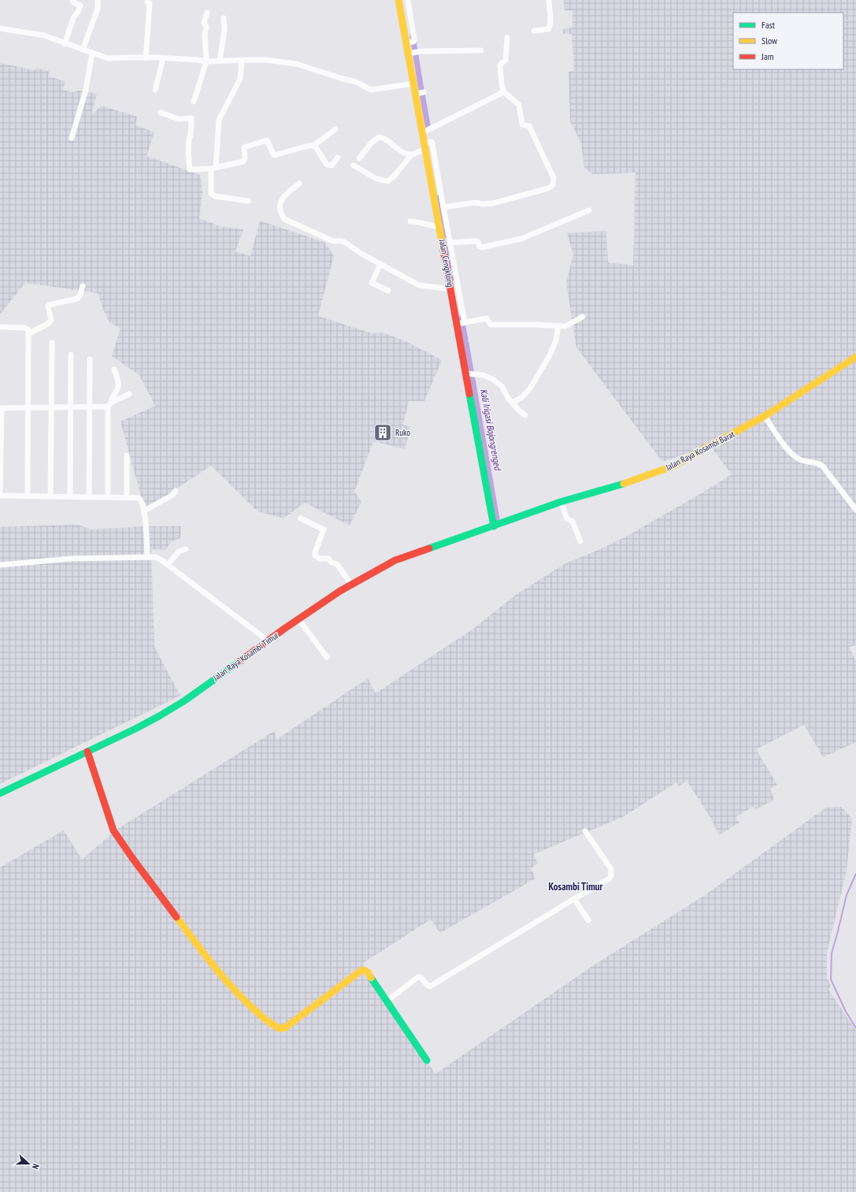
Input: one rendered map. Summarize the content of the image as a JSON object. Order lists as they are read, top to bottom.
{
  "streets": {
    "main road": ["Jalan Cengklong", "Jalan Raya Kosambi Barat", "Jalan Raya Kosambi Timur"]
  },
  "crossings": [
    ["Jalan Cengklong", "Jalan Raya Kosambi Barat"],
    ["Jalan Cengklong", "Jalan Raya Kosambi Timur"],
    ["Jalan Raya Kosambi Barat", "Jalan Raya Kosambi Timur"]
  ],
  "districts": ["Kosambi Timur"],
  "water": ["Kali Irigasi Bojongrenged"],
  "places": {
    "building": ["Ruko"]
  },
  "legend": ["Fast", "Slow", "Jam"],
  "north": "right"
}
